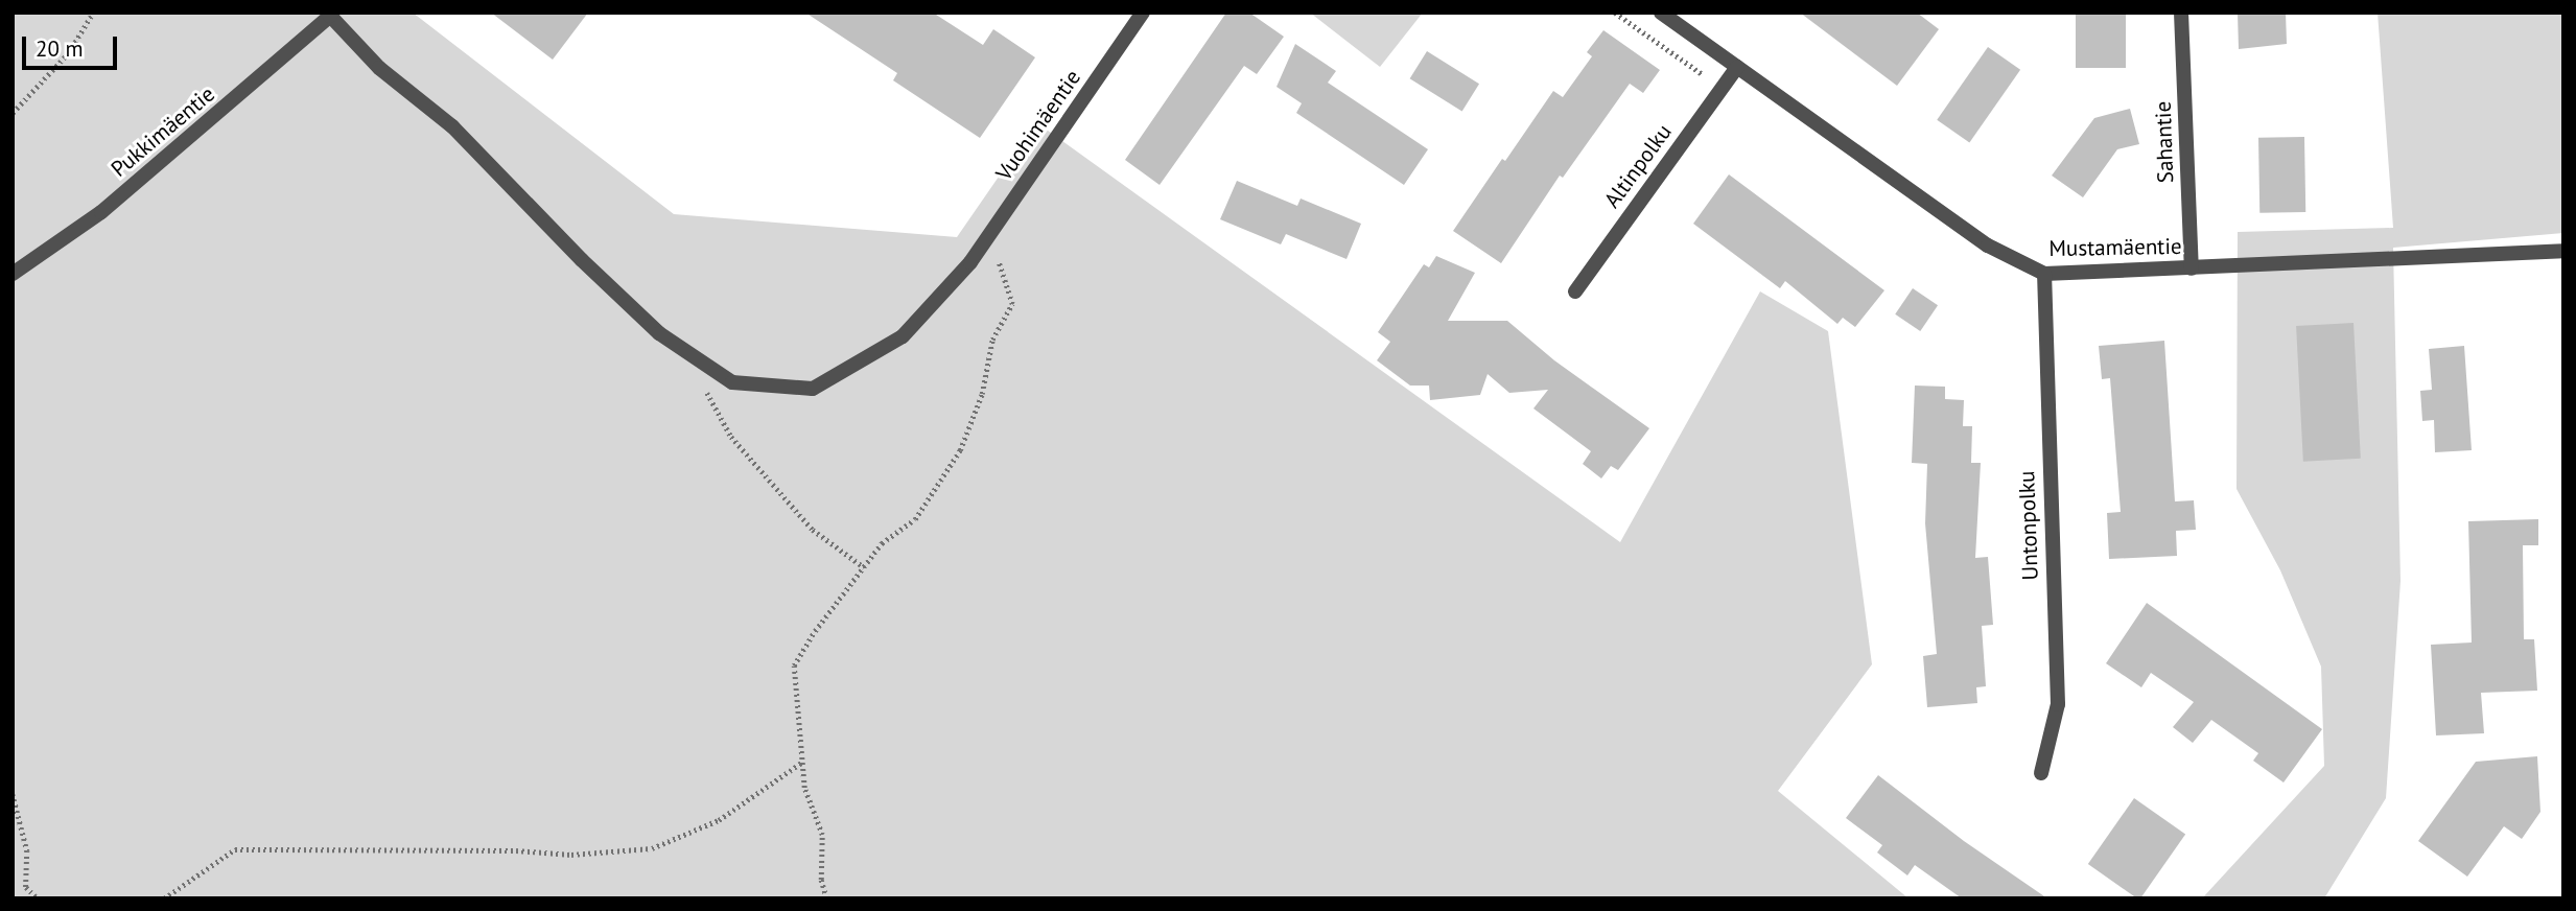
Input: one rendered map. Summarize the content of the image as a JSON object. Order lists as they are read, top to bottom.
{
  "streets": {
    "street": [
      "Vuohimäentie",
      "Pukkimäentie",
      "Sahantie",
      "Altinpolku",
      "Mustamäentie",
      "Untonpolku"
    ]
  },
  "crossings": [
    ["Vuohimäentie", "Pukkimäentie"],
    ["Sahantie", "Mustamäentie"],
    ["Altinpolku", "Mustamäentie"],
    ["Mustamäentie", "Untonpolku"]
  ],
  "scale_bar": "20 m"
}
